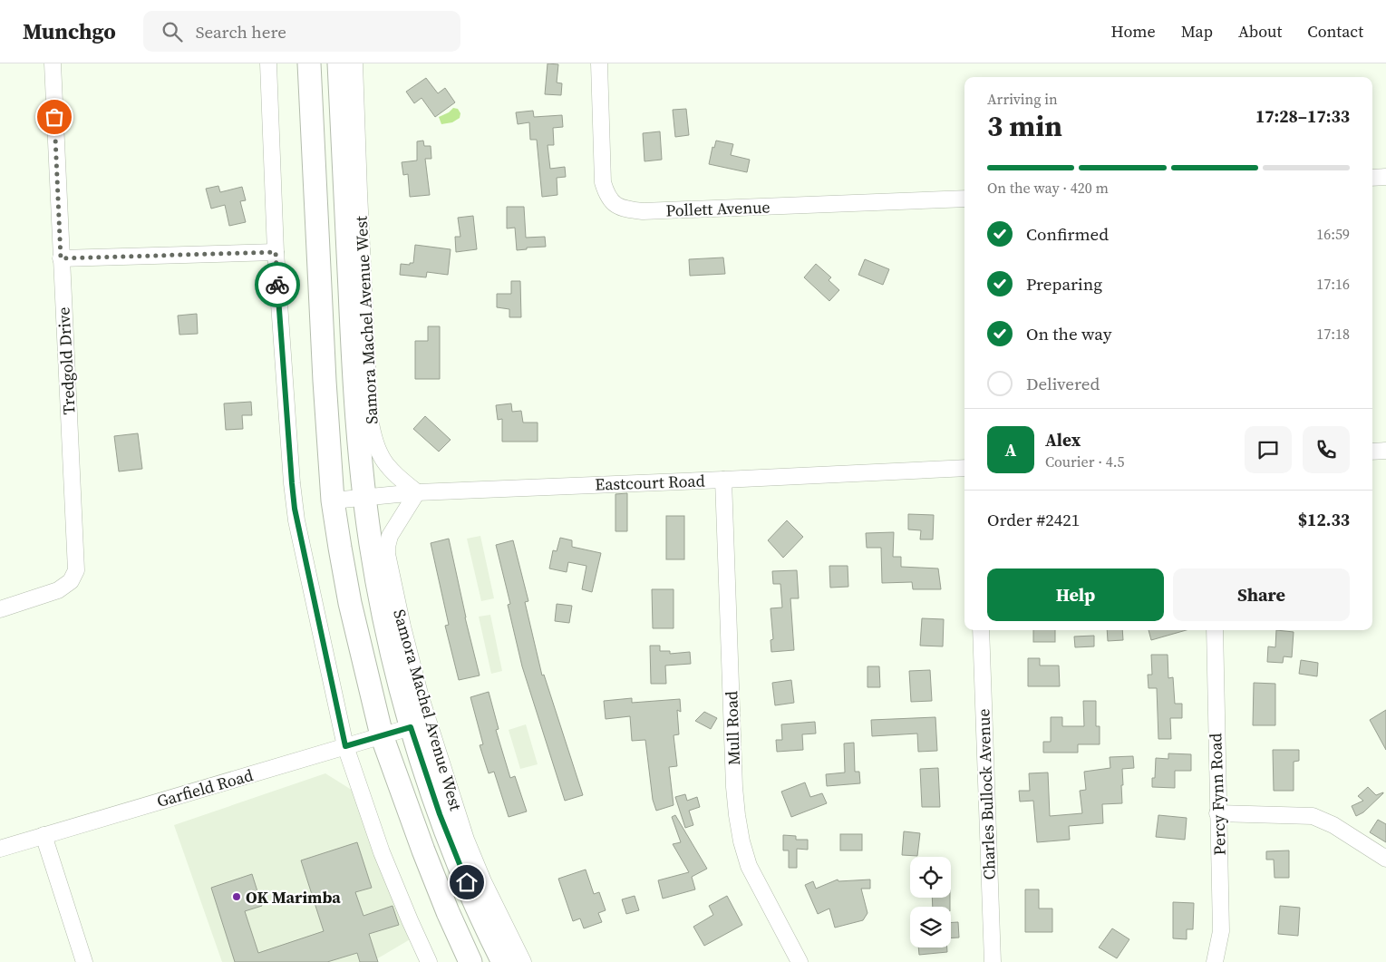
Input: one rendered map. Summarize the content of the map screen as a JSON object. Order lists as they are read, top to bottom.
{
  "streets": {
    "highway": ["Samora Machel Avenue West"],
    "street": [
      "Pollett Avenue",
      "Tredgold Drive",
      "Eastcourt Road",
      "Mull Road",
      "Garfield Road",
      "Charles Bullock Avenue",
      "Percy Fynn Road"
    ]
  },
  "crossings": [
    ["Samora Machel Avenue West", "Eastcourt Road"],
    ["Samora Machel Avenue West", "Garfield Road"],
    ["Eastcourt Road", "Mull Road"]
  ],
  "places": ["OK Marimba"],
  "page": {
    "header": "Munchgo",
    "search": "Search here",
    "nav": [
      "Home",
      "Map",
      "About",
      "Contact"
    ],
    "heading": ["3 min", "Arriving in", "17:28–17:33"],
    "panel": [
      "Alex",
      "Courier · 4.5",
      "Order #2421",
      "$12.33"
    ],
    "bar": "On the way · 420 m",
    "list": [
      ["Confirmed", "16:59"],
      ["Preparing", "17:16"],
      ["On the way", "17:18"],
      "Delivered"
    ],
    "round": "A",
    "buttons": ["Help", "Share"]
  }
}
